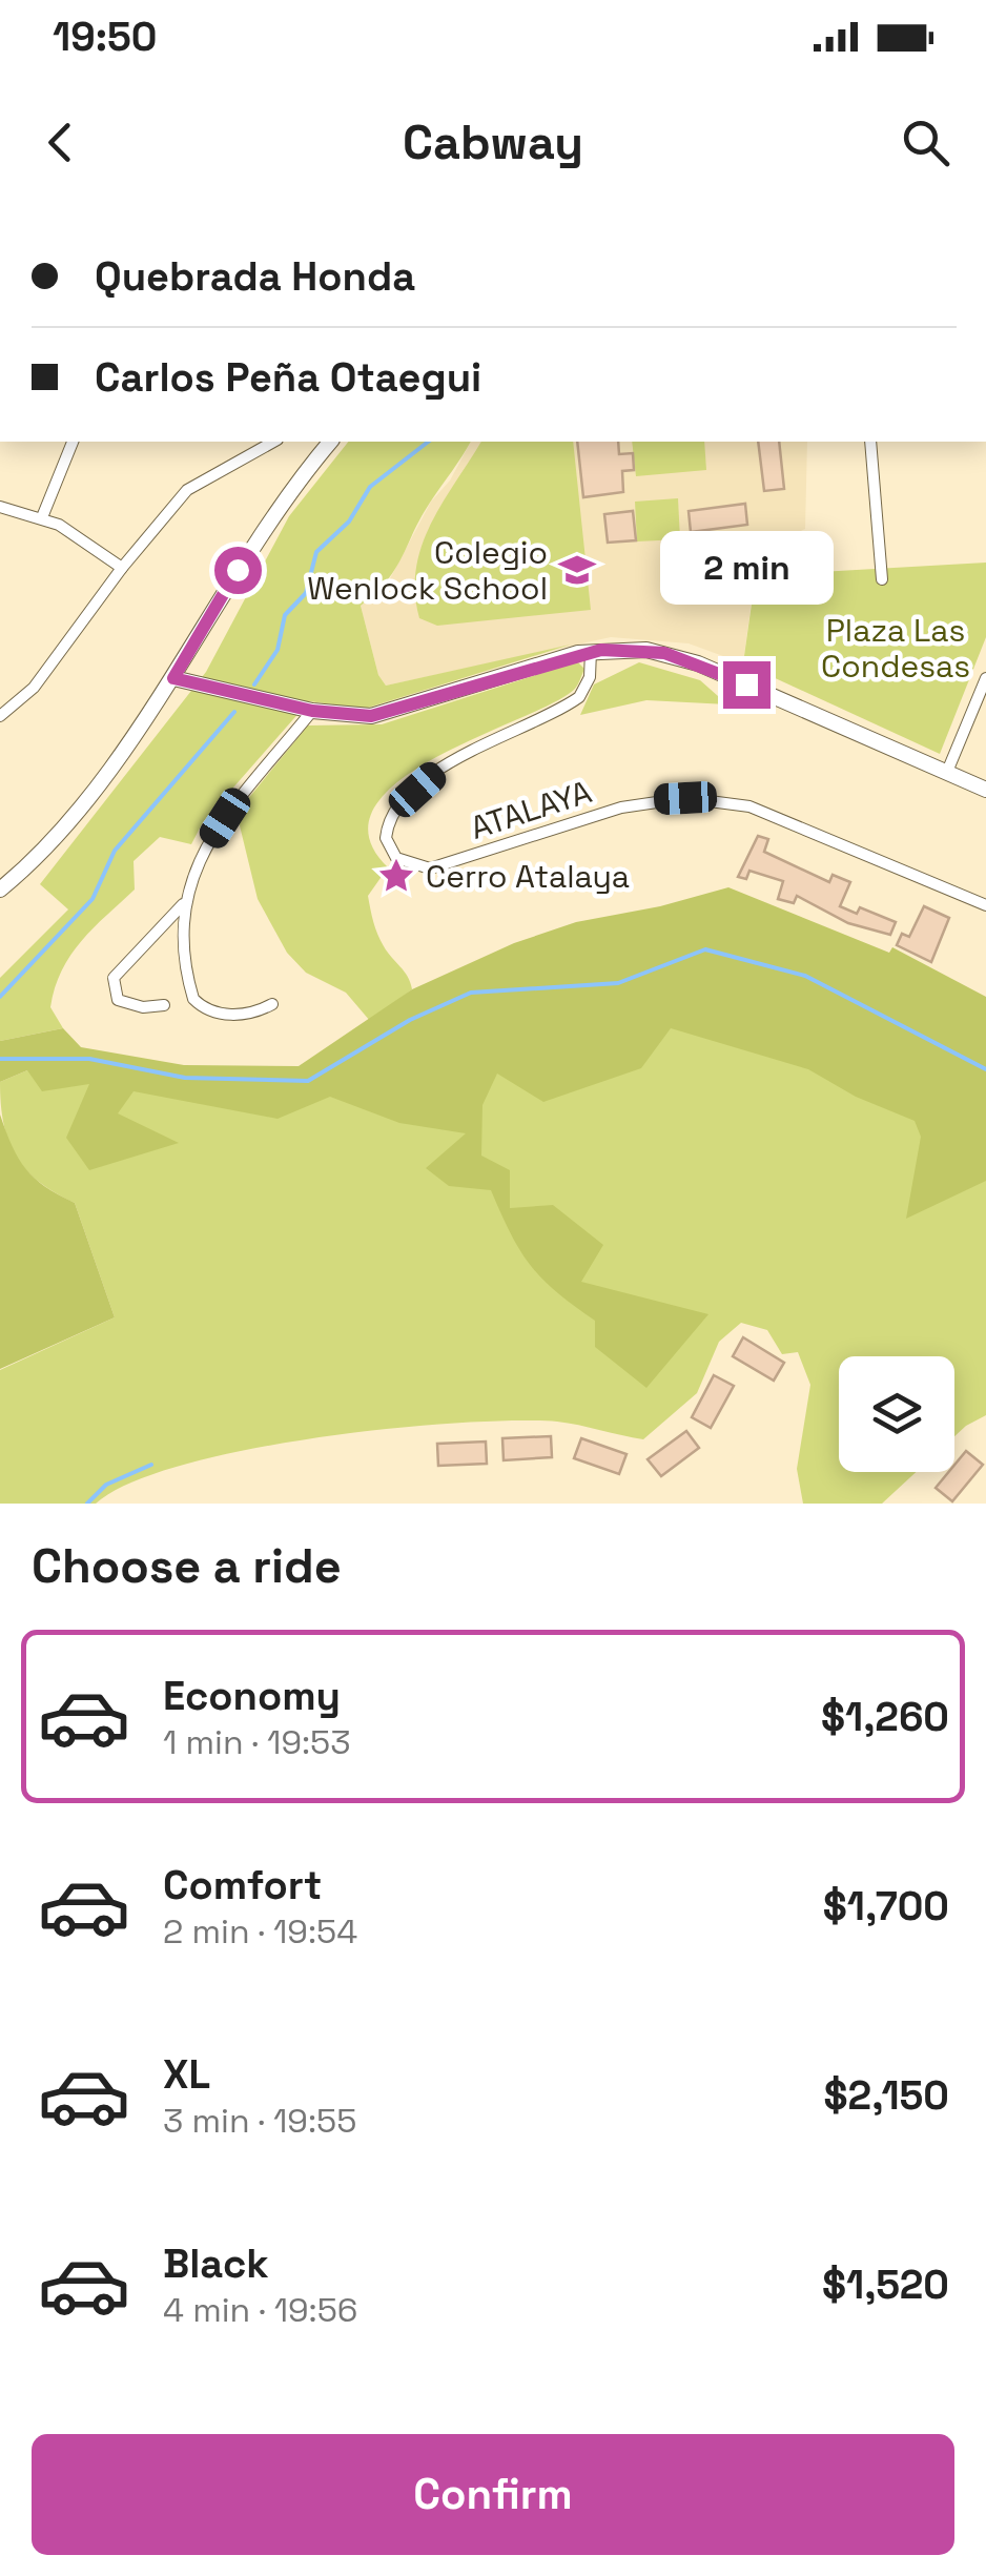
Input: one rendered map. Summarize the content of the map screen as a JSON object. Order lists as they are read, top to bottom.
{
  "streets": {
    "street": ["ATALAYA"]
  },
  "parks": ["Plaza Las Condesas"],
  "places": {
    "school or university": ["Colegio Wenlock School"],
    "place": ["Cerro Atalaya"]
  },
  "page": {
    "status": "19:50",
    "header": "Cabway",
    "banner": ["Quebrada Honda", "Carlos Peña Otaegui"],
    "bubble": "2 min",
    "heading": "Choose a ride",
    "list": [
      {
        "name": "Economy",
        "note": "1 min · 19:53",
        "value": "$1,260"
      },
      {
        "name": "Comfort",
        "note": "2 min · 19:54",
        "value": "$1,700"
      },
      {
        "name": "XL",
        "note": "3 min · 19:55",
        "value": "$2,150"
      },
      {
        "name": "Black",
        "note": "4 min · 19:56",
        "value": "$1,520"
      }
    ],
    "buttons": "Confirm"
  }
}
